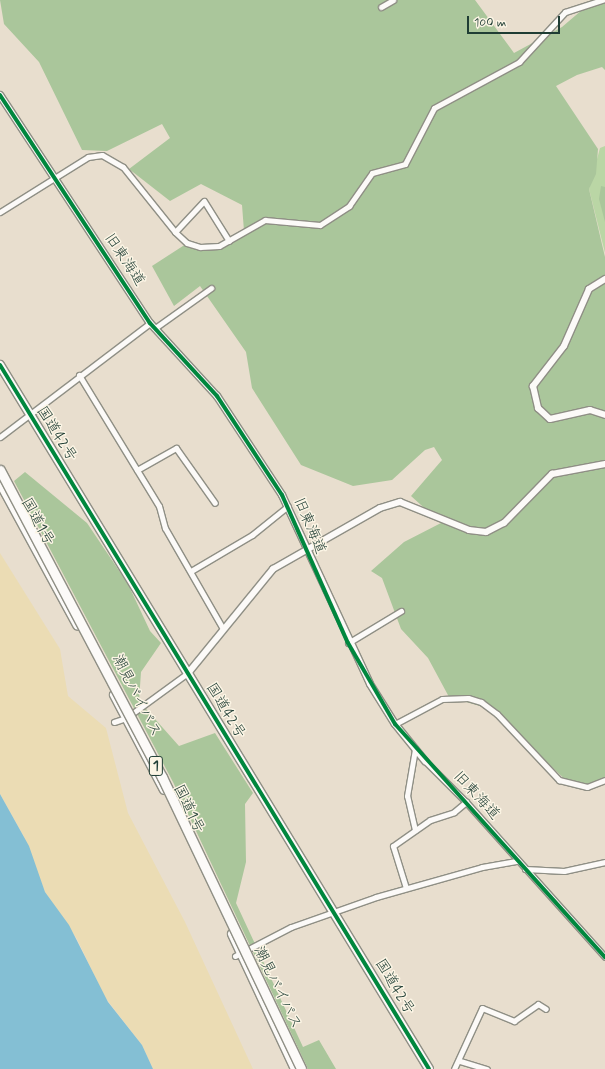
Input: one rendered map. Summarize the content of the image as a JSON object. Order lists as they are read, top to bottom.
{
  "streets": {
    "highway": [
      "国道42号",
      "国道1号",
      "潮見バイパス",
      "1"
    ],
    "street": ["旧東海道"]
  },
  "scale_bar": "100 m"
}
